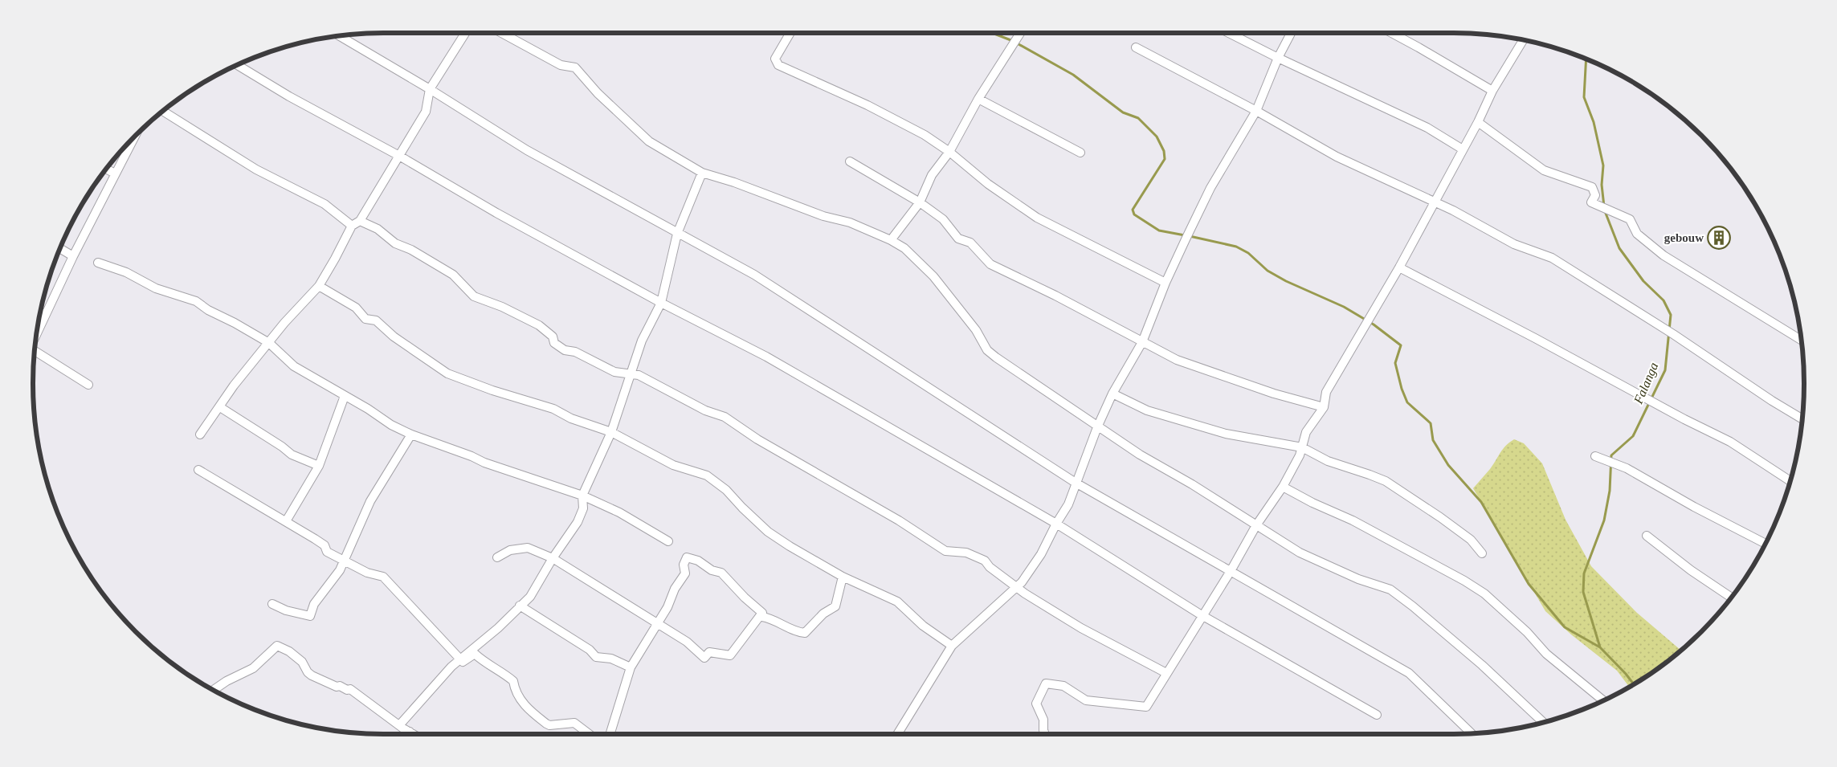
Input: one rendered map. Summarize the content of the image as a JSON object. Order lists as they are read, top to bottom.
{
  "water": ["Falanga"],
  "places": {
    "building": ["gebouw"]
  }
}
